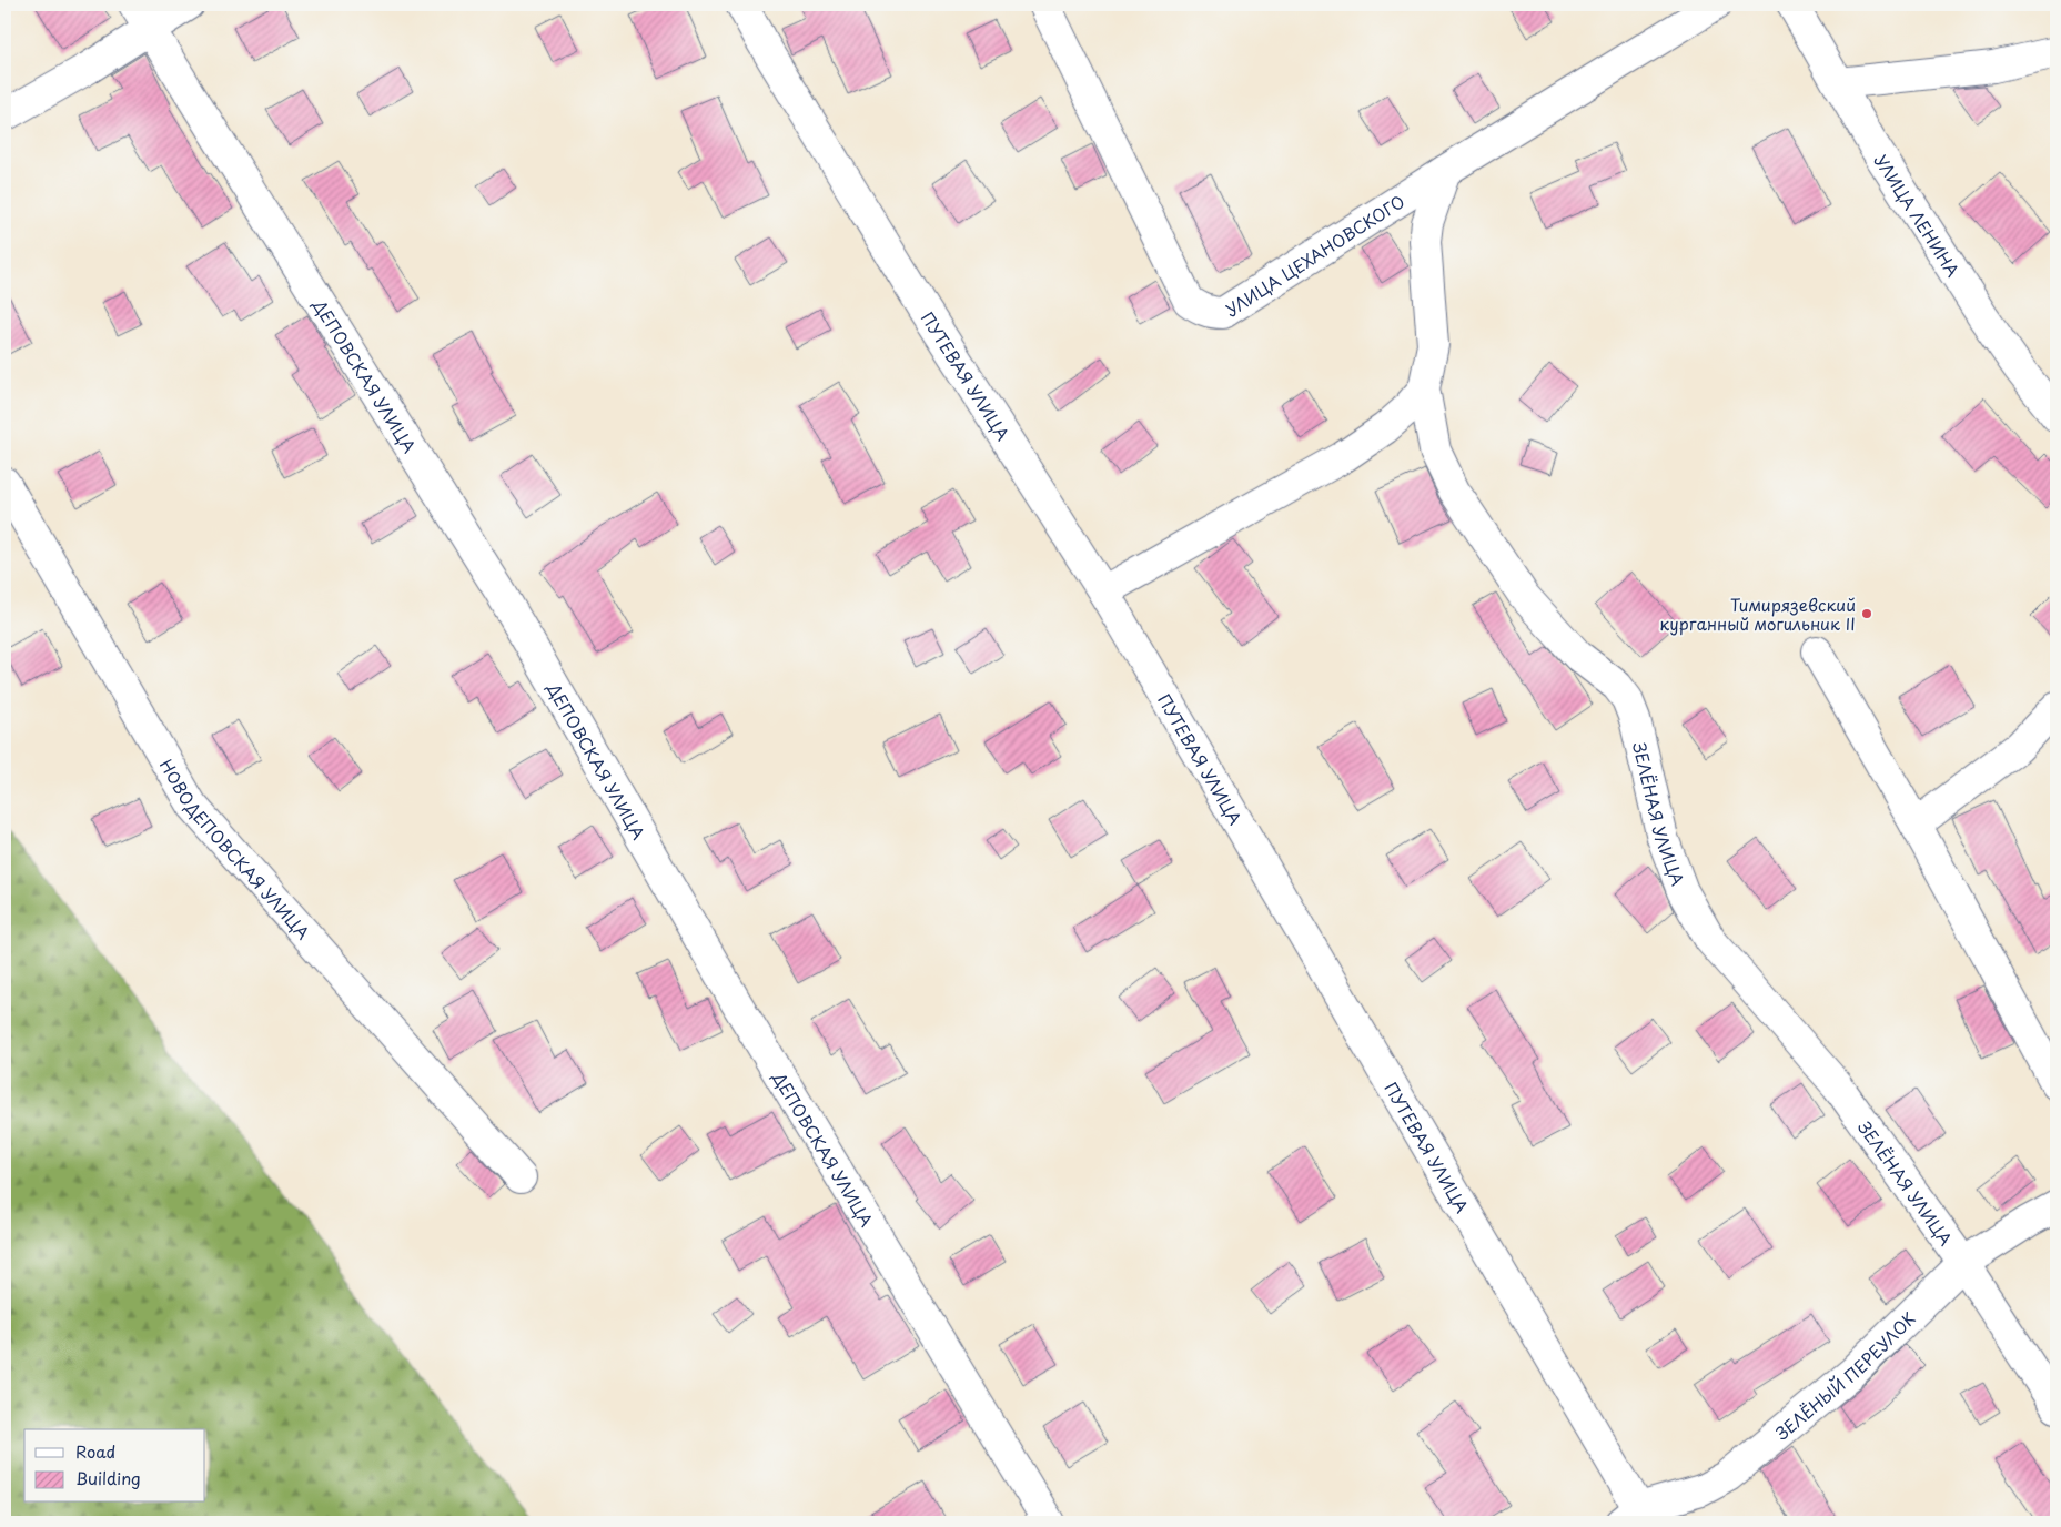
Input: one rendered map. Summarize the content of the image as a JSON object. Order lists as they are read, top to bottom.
{
  "streets": {
    "street": [
      "УЛИЦА ЛЕНИНА",
      "УЛИЦА ЦЕХАНОВСКОГО",
      "ДЕПОВСКАЯ УЛИЦА",
      "ПУТЕВАЯ УЛИЦА",
      "ЗЕЛЁНАЯ УЛИЦА",
      "НОВОДЕПОВСКАЯ УЛИЦА",
      "ЗЕЛЁНЫЙ ПЕРЕУЛОК"
    ]
  },
  "crossings": [
    ["УЛИЦА ЦЕХАНОВСКОГО", "ЗЕЛЁНАЯ УЛИЦА"],
    ["ПУТЕВАЯ УЛИЦА", "ЗЕЛЁНЫЙ ПЕРЕУЛОК"],
    ["ЗЕЛЁНАЯ УЛИЦА", "ЗЕЛЁНЫЙ ПЕРЕУЛОК"]
  ],
  "places": ["Тимирязевский курганный могильник II"],
  "legend": ["Road", "Building"]
}
